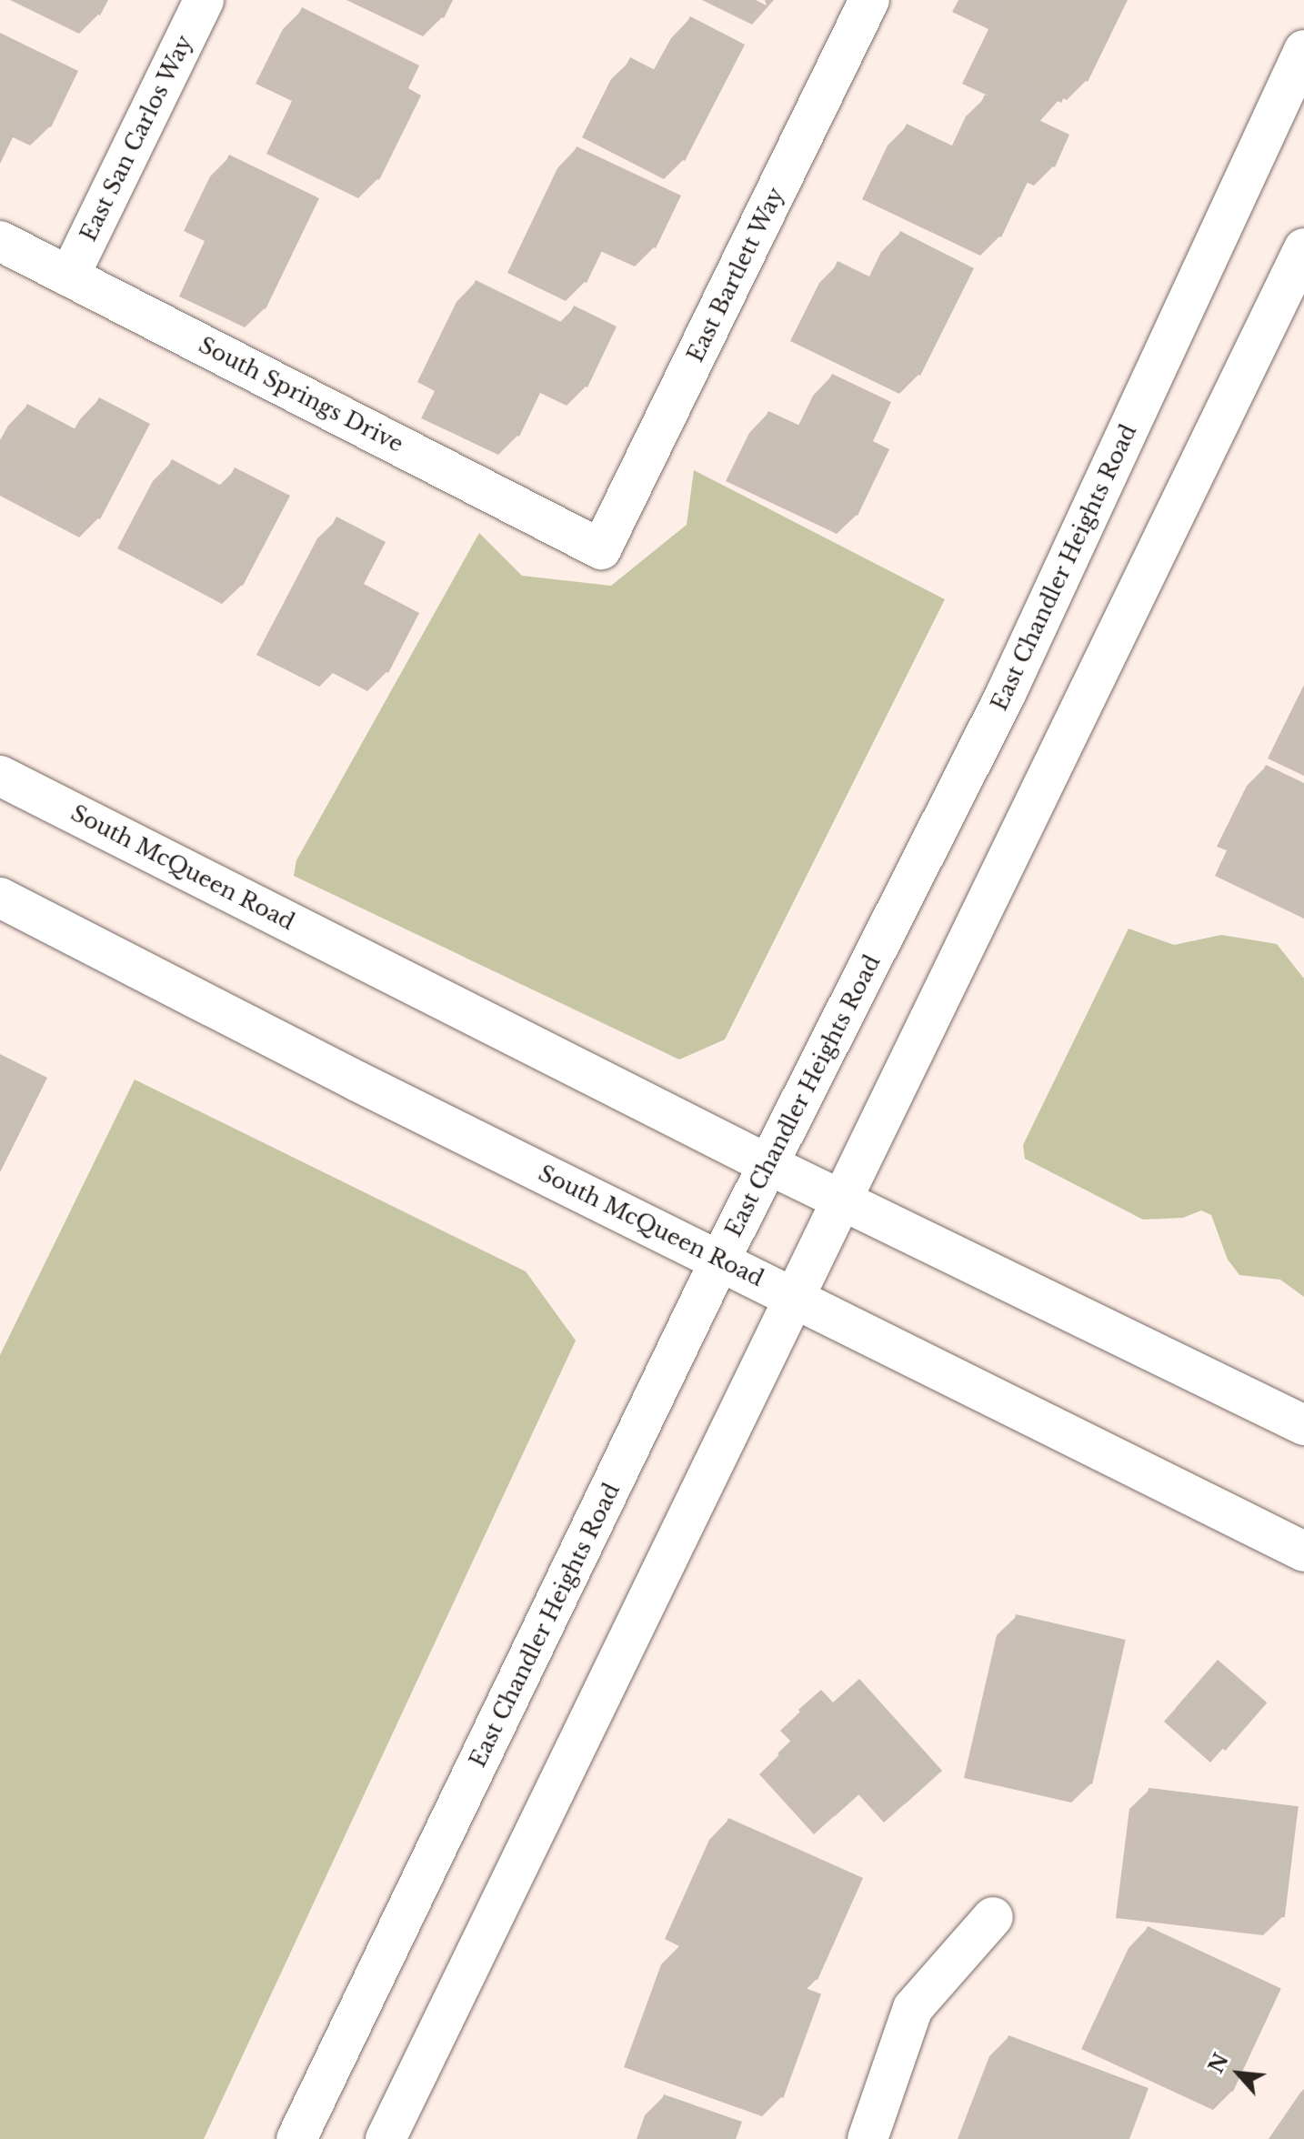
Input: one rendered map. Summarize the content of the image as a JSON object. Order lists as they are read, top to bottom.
{
  "streets": {
    "main road": [
      "East San Carlos Way",
      "East Bartlett Way",
      "South Springs Drive",
      "East Chandler Heights Road",
      "South McQueen Road"
    ]
  },
  "crossings": [
    ["East San Carlos Way", "South Springs Drive"],
    ["East Bartlett Way", "South Springs Drive"],
    ["East Chandler Heights Road", "South McQueen Road"]
  ],
  "north": "top left"
}
